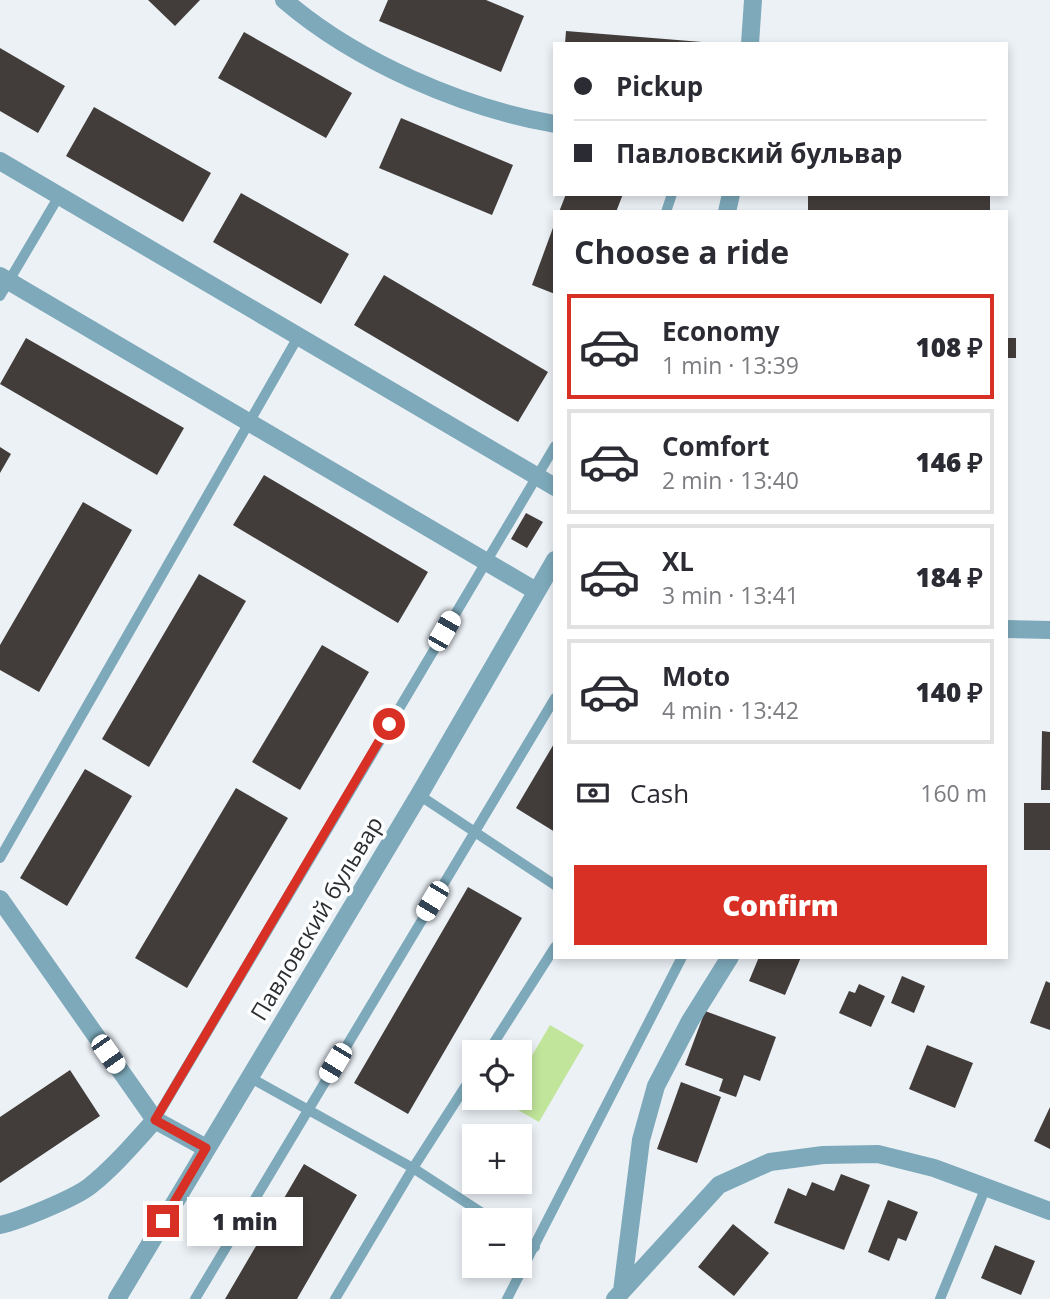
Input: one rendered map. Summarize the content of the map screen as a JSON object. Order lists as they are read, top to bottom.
{
  "streets": {
    "street": ["Павловский бульвар"]
  },
  "page": {
    "banner": ["Pickup", "Павловский бульвар"],
    "heading": "Choose a ride",
    "list": [
      {
        "name": "Economy",
        "note": "1 min · 13:39",
        "value": "108 ₽"
      },
      {
        "name": "Comfort",
        "note": "2 min · 13:40",
        "value": "146 ₽"
      },
      {
        "name": "XL",
        "note": "3 min · 13:41",
        "value": "184 ₽"
      },
      {
        "name": "Moto",
        "note": "4 min · 13:42",
        "value": "140 ₽"
      }
    ],
    "pay": ["Cash", "160 m"],
    "buttons": "Confirm",
    "map_buttons": ["+", "−"],
    "bubble": "1 min"
  }
}
